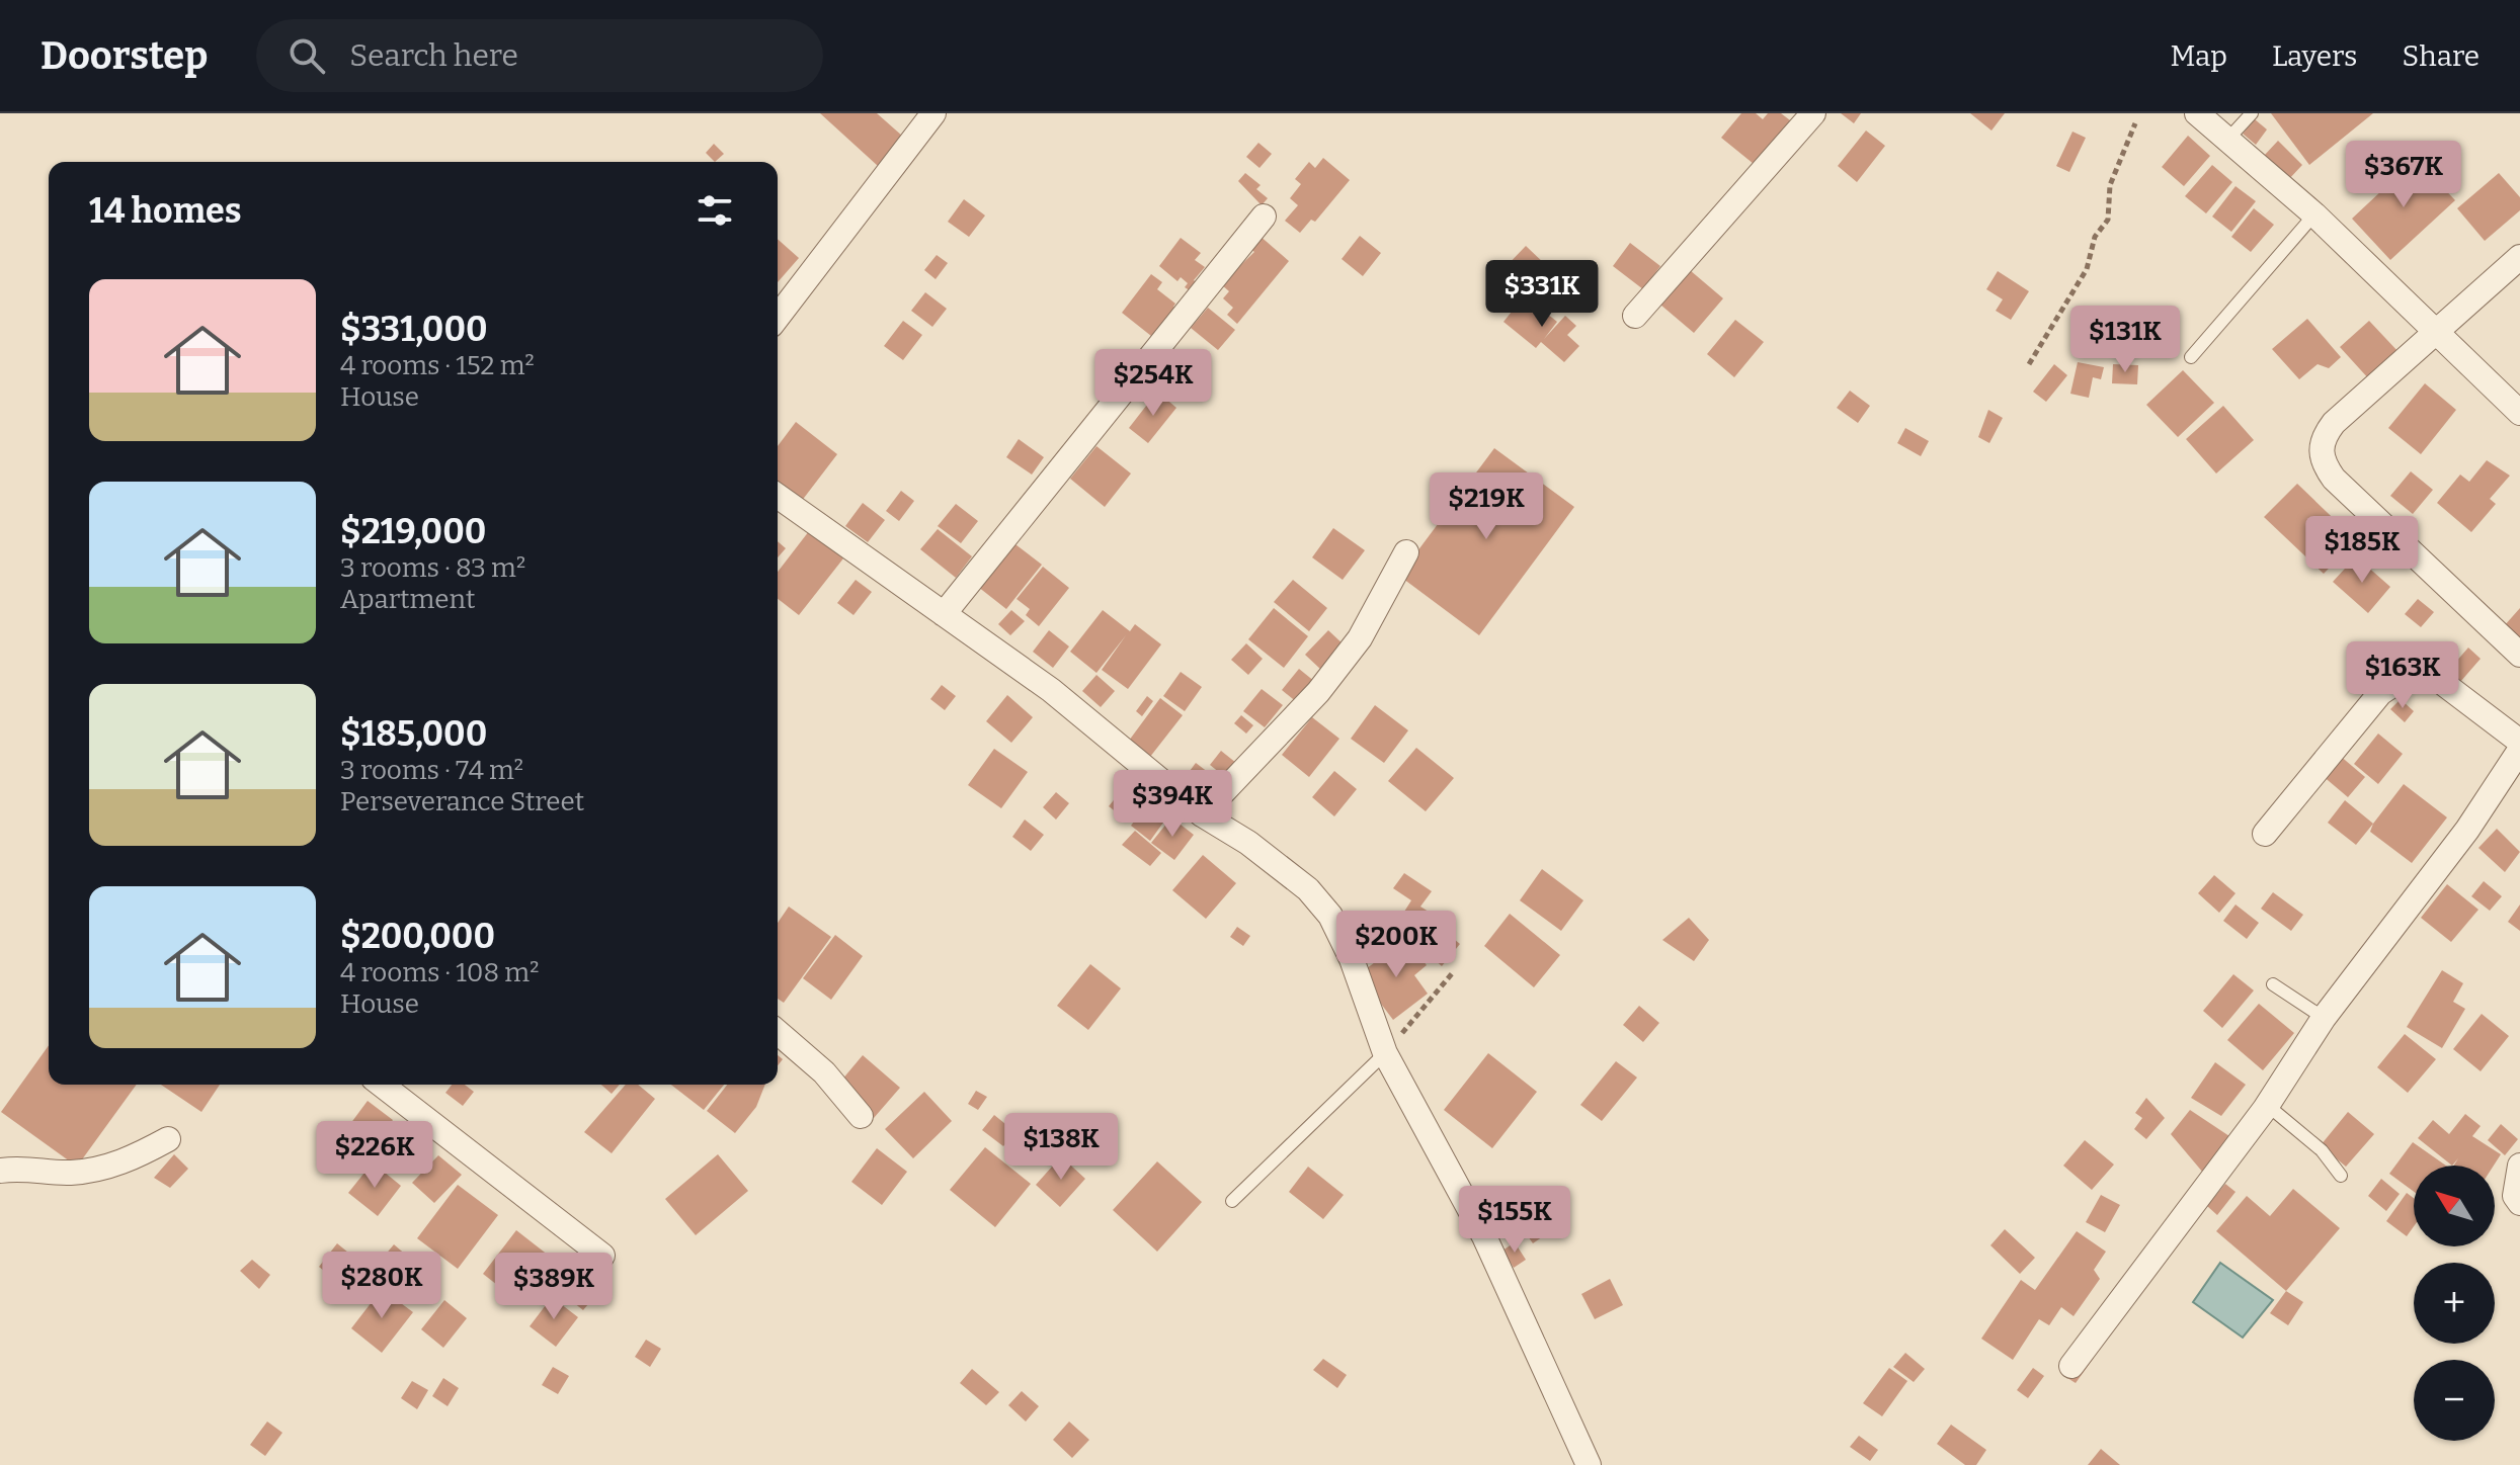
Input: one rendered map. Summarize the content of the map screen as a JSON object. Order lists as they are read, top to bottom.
{
  "north": "top left",
  "page": {
    "header": "Doorstep",
    "search": "Search here",
    "nav": ["Map", "Layers", "Share"],
    "price": [
      "$367K",
      "$331K",
      "$131K",
      "$254K",
      "$219K",
      "$185K",
      "$163K",
      "$394K",
      "$200K",
      "$138K",
      "$226K",
      "$155K",
      "$280K",
      "$389K"
    ],
    "heading": "14 homes",
    "list": [
      {
        "name": "$331,000",
        "note": "4 rooms · 152 m² · House"
      },
      {
        "name": "$219,000",
        "note": "3 rooms · 83 m² · Apartment"
      },
      {
        "name": "$185,000",
        "note": "3 rooms · 74 m² · Perseverance Street"
      },
      {
        "name": "$200,000",
        "note": "4 rooms · 108 m² · House"
      }
    ],
    "map_buttons": ["+", "−"]
  }
}
